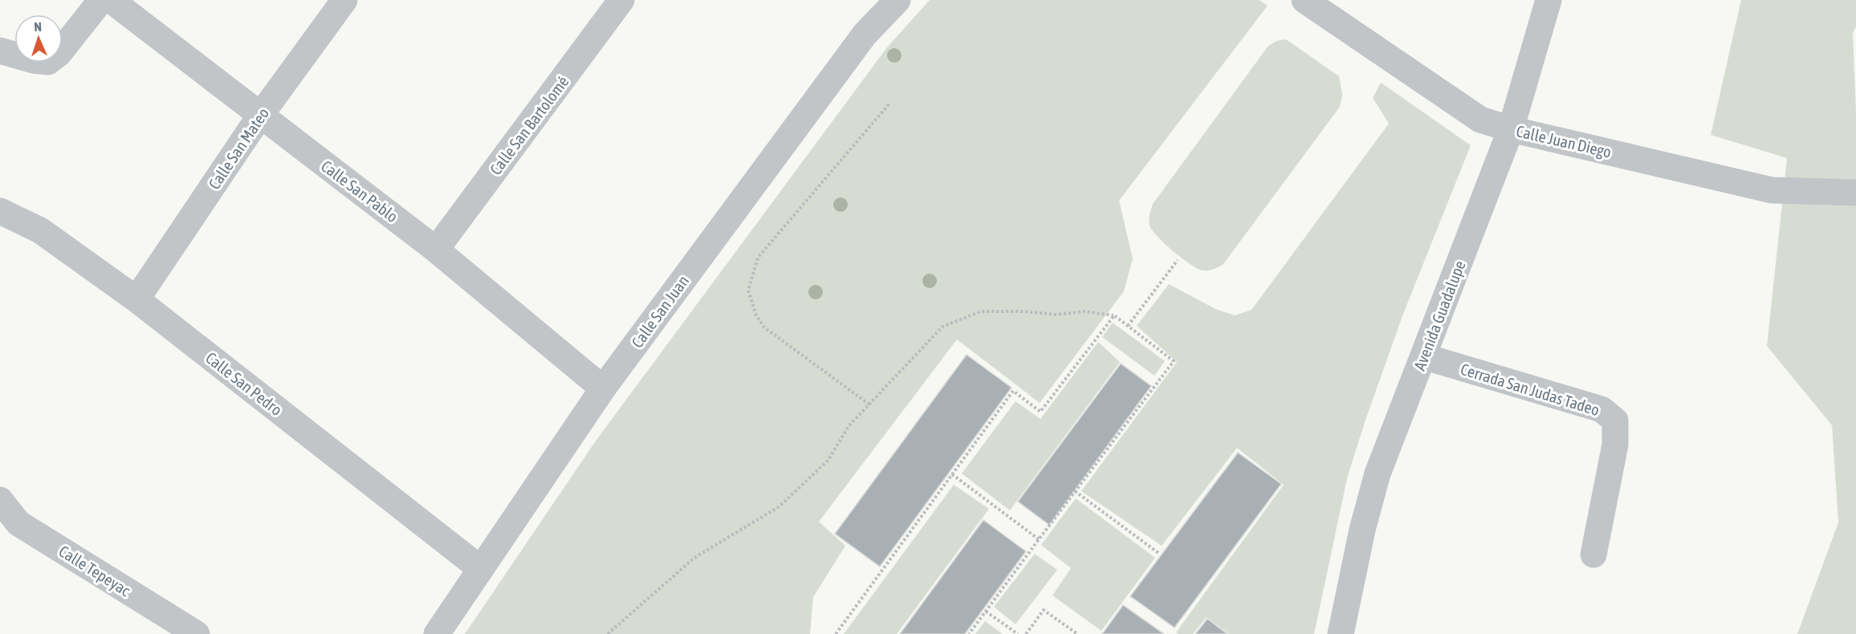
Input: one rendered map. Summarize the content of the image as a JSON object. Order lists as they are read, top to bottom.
{
  "streets": {
    "street": [
      "Calle San Bartolomé",
      "Calle Juan Diego",
      "Calle San Mateo",
      "Calle San Pablo",
      "Calle San Juan",
      "Avenida Guadalupe",
      "Calle San Pedro",
      "Cerrada San Judas Tadeo",
      "Calle Tepeyac"
    ]
  },
  "crossings": [
    ["Calle San Bartolomé", "Calle San Pablo"],
    ["Calle Juan Diego", "Avenida Guadalupe"],
    ["Calle San Mateo", "Calle San Pablo"],
    ["Calle San Mateo", "Calle San Pedro"],
    ["Calle San Pablo", "Calle San Juan"],
    ["Calle San Juan", "Calle San Pedro"],
    ["Avenida Guadalupe", "Cerrada San Judas Tadeo"]
  ],
  "north": "top"
}
